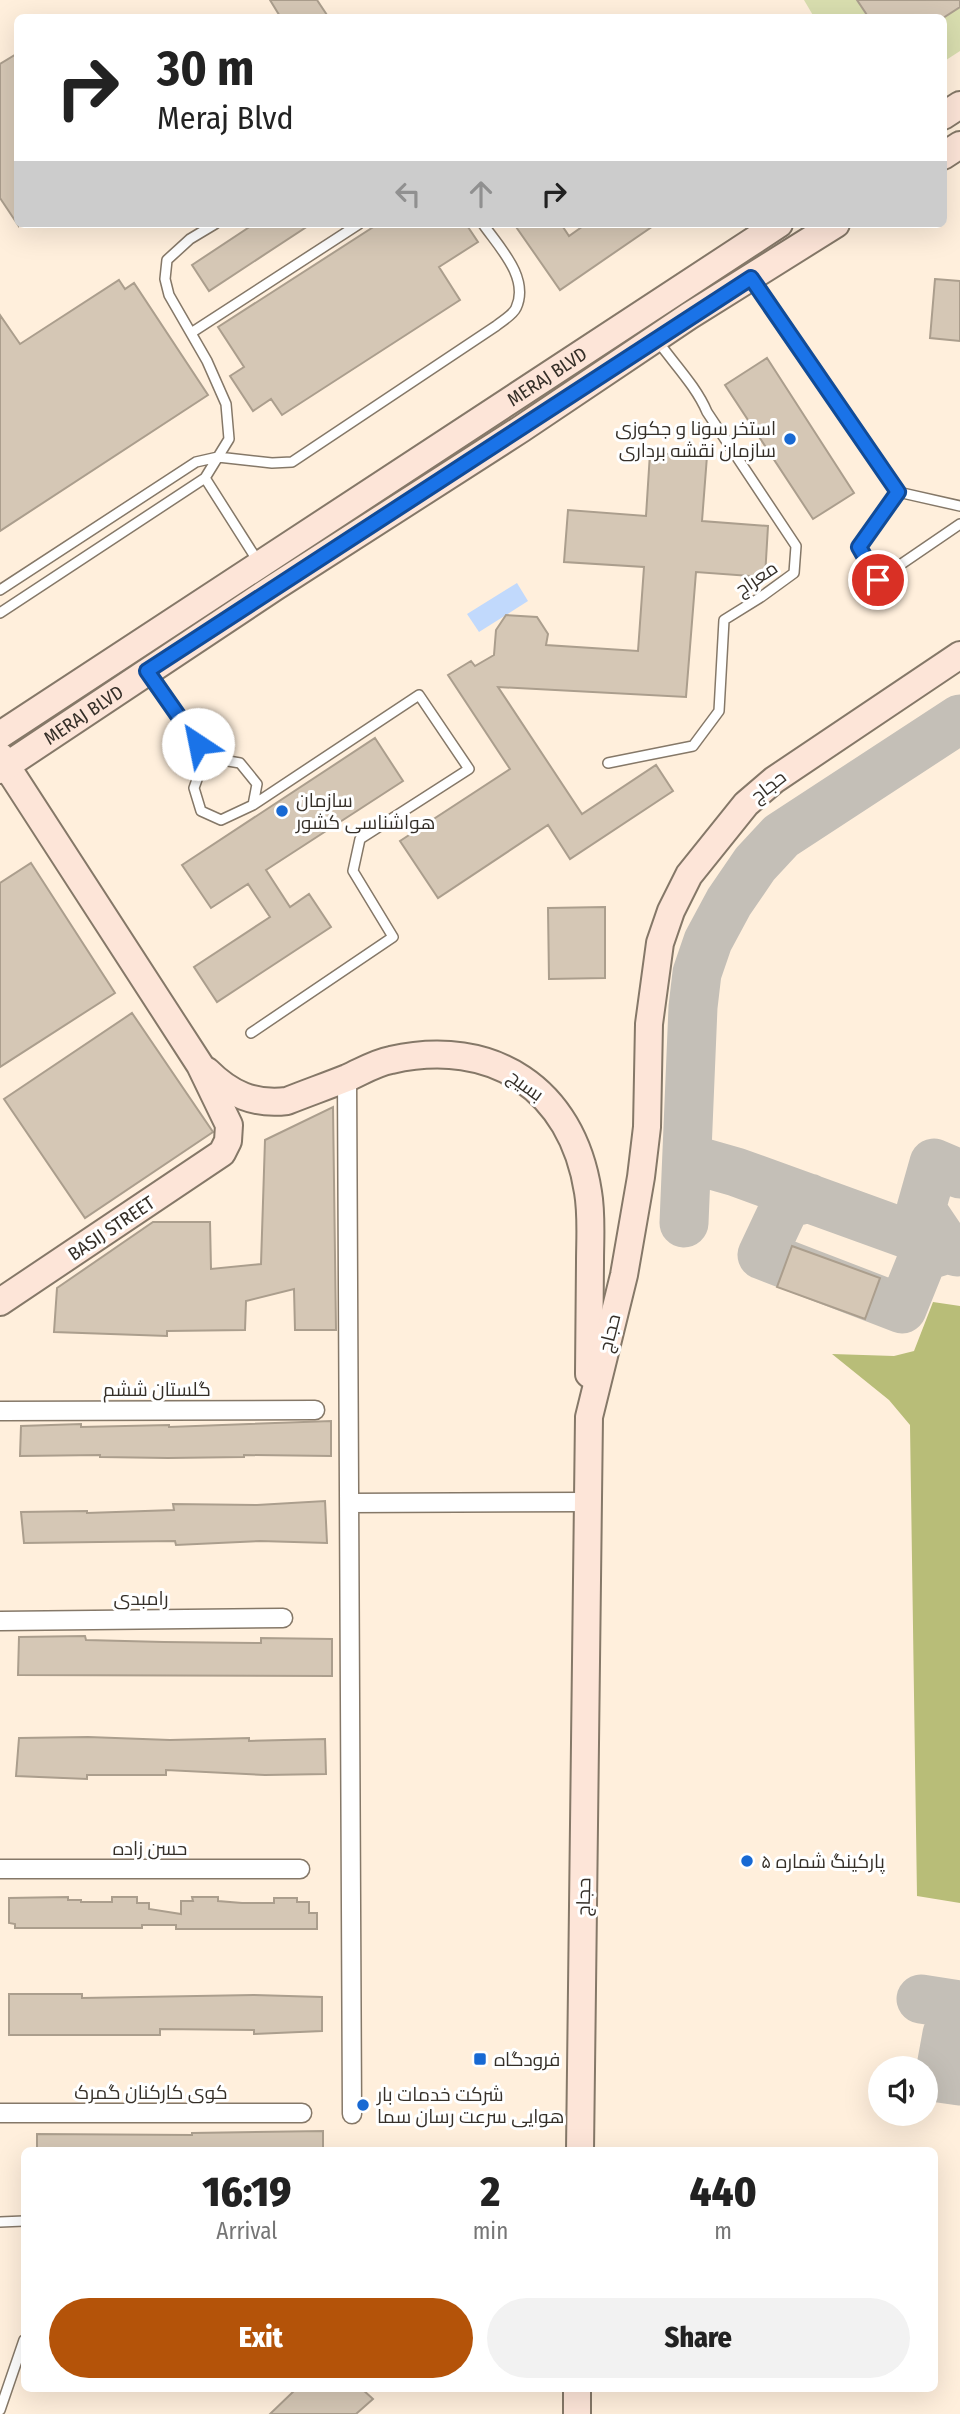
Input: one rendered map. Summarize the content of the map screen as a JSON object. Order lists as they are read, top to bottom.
{
  "streets": {
    "main road": [
      "MERAJ BLVD",
      "حجاج",
      "بسیج",
      "BASIJ STREET"
    ],
    "street": [
      "گلستان ششم",
      "رامبدی",
      "حسن زاده",
      "کوی کارکنان گمرک"
    ],
    "lane": ["معراج"]
  },
  "crossings": [
    ["MERAJ BLVD", "معراج"],
    ["حجاج", "بسیج"],
    ["بسیج", "BASIJ STREET"]
  ],
  "places": {
    "other": [
      "استخر سونا و جکوزی سازمان نقشه برداری",
      "سازمان هواشناسی کشور",
      "پارکینگ شماره ۵",
      "شرکت خدمات بار هوایی سرعت رسان سما"
    ],
    "transit": ["فرودگاه"]
  },
  "page": {
    "turn": ["30 m", "Meraj Blvd"],
    "eta": [
      "16:19",
      "Arrival",
      "2",
      "min",
      "440",
      "m"
    ],
    "buttons": ["Exit", "Share"]
  }
}
